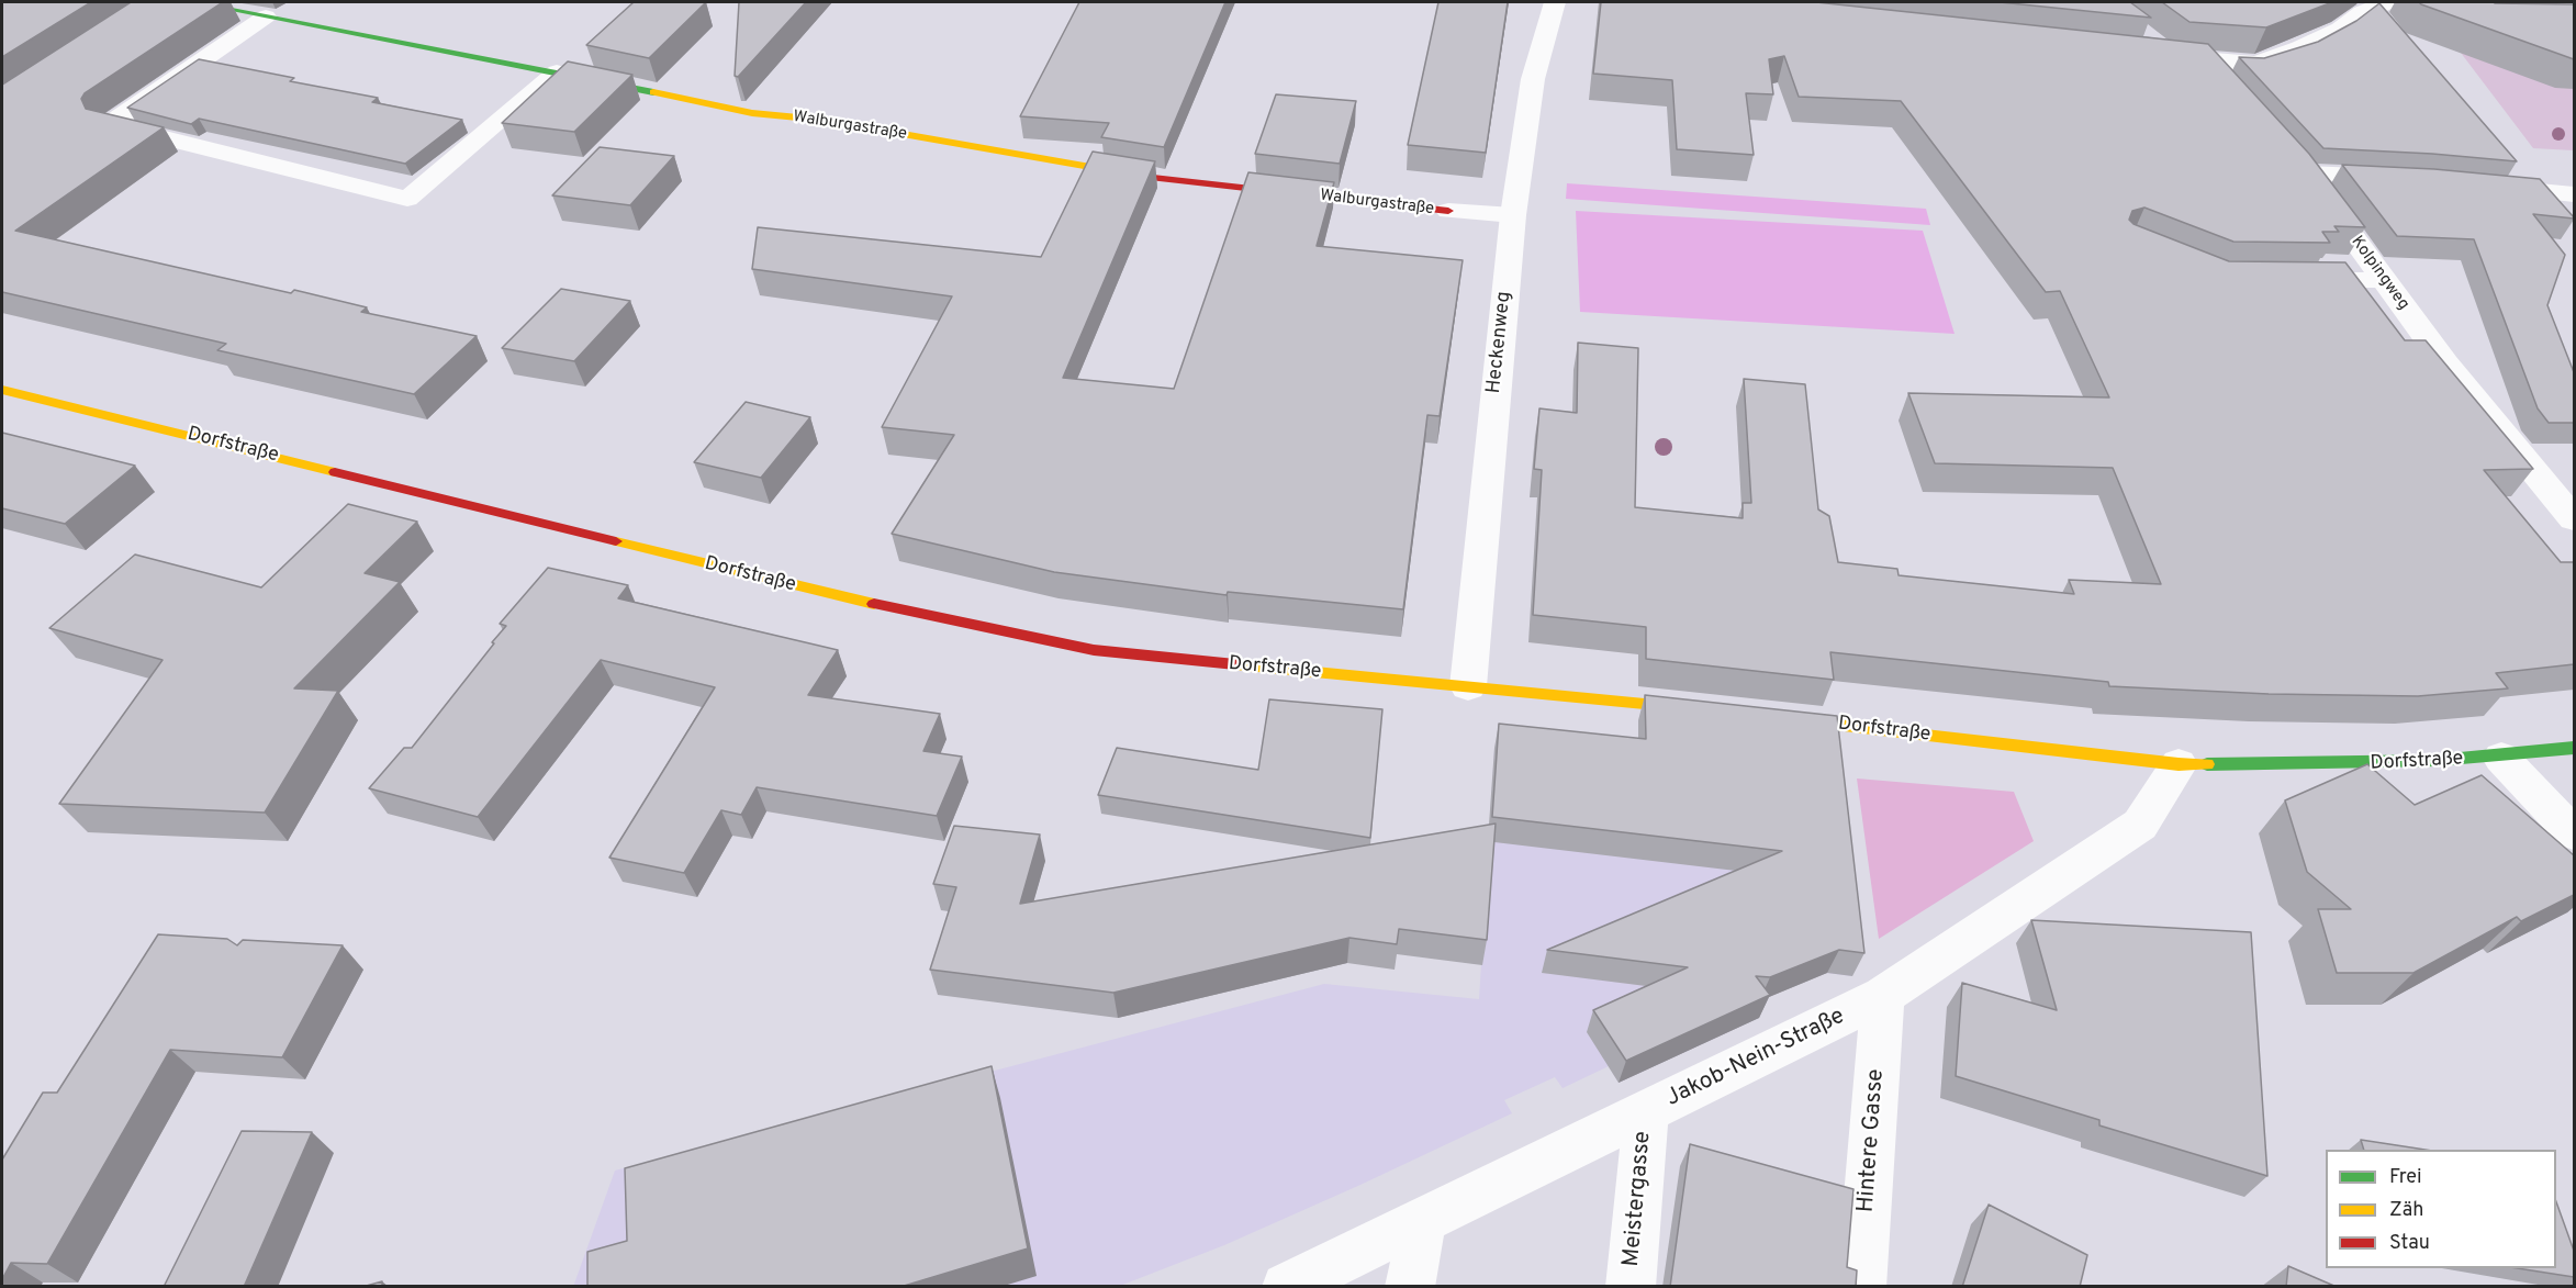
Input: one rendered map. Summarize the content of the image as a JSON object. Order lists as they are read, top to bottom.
{
  "streets": {
    "street": [
      "Walburgastraße",
      "Kolpingweg",
      "Heckenweg",
      "Dorfstraße",
      "Jakob-Nein-Straße",
      "Hintere Gasse",
      "Meistergasse"
    ]
  },
  "crossings": [
    ["Walburgastraße", "Heckenweg"],
    ["Heckenweg", "Dorfstraße"],
    ["Dorfstraße", "Jakob-Nein-Straße"],
    ["Jakob-Nein-Straße", "Hintere Gasse"],
    ["Jakob-Nein-Straße", "Meistergasse"]
  ],
  "legend": ["Frei", "Zäh", "Stau"]
}
